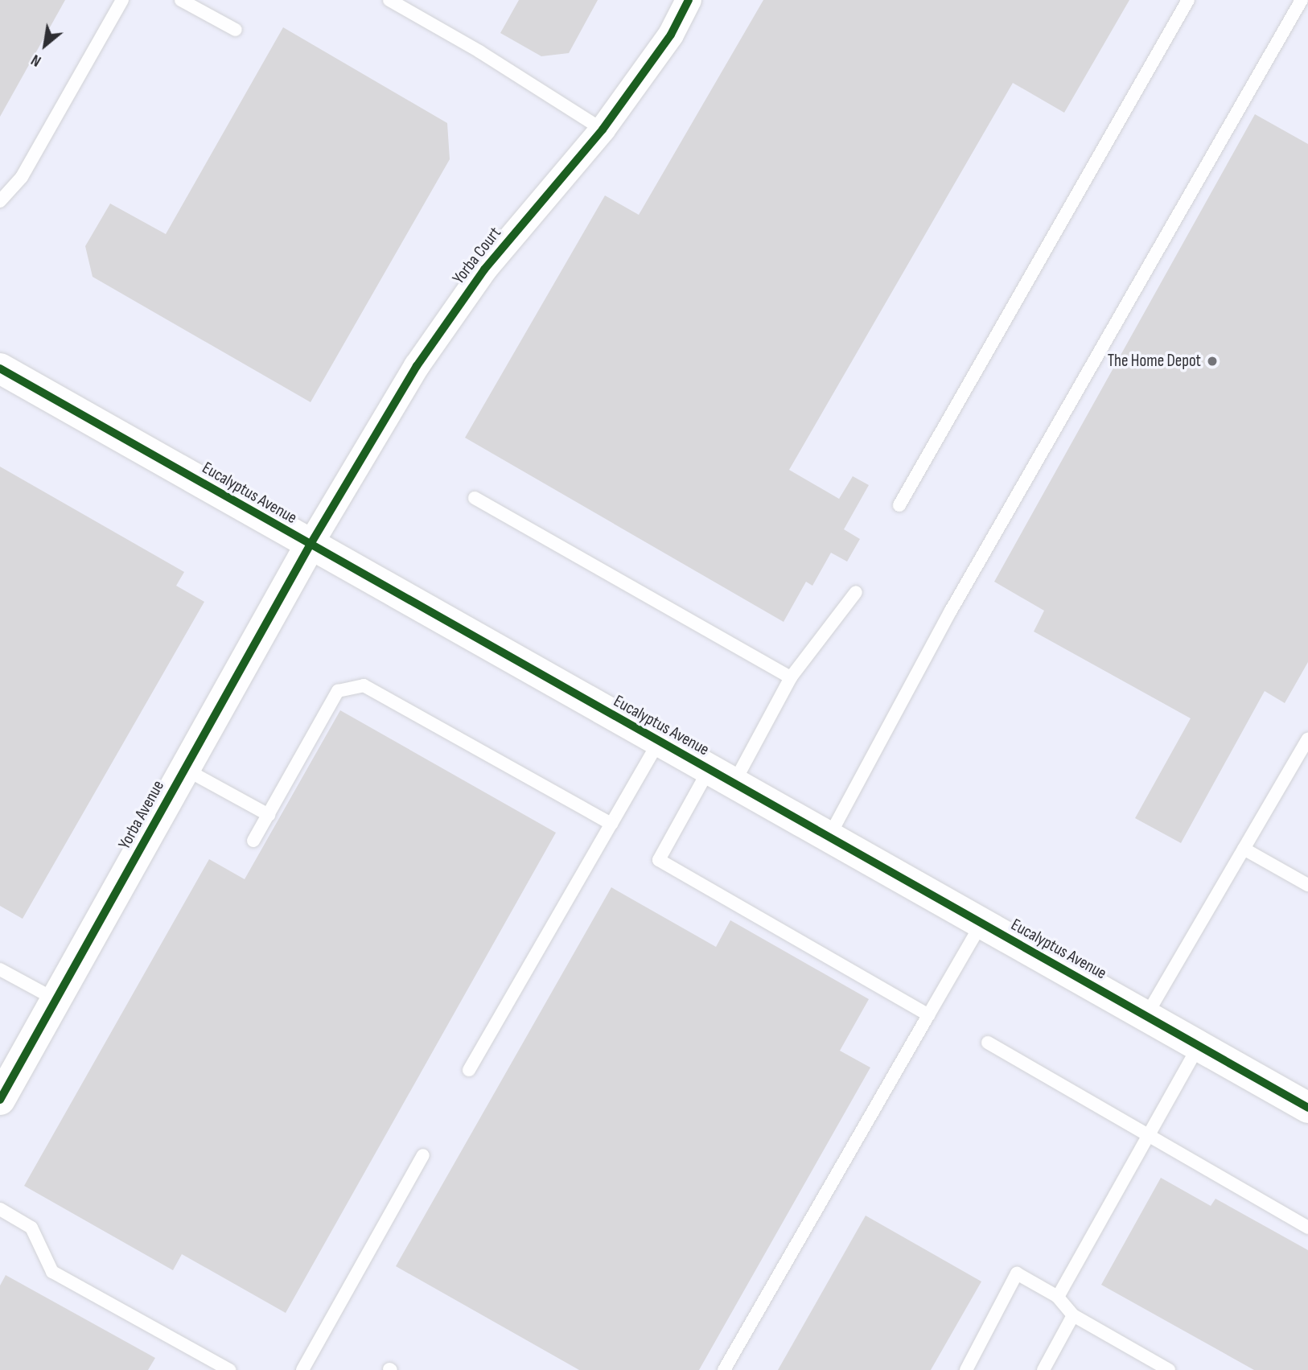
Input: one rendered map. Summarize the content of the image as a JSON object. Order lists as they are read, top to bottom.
{
  "streets": {
    "street": ["Yorba Court", "Eucalyptus Avenue", "Yorba Avenue"]
  },
  "crossings": [
    ["Yorba Court", "Eucalyptus Avenue"],
    ["Yorba Court", "Yorba Avenue"],
    ["Eucalyptus Avenue", "Yorba Avenue"]
  ],
  "places": ["The Home Depot"],
  "north": "bottom left"
}
